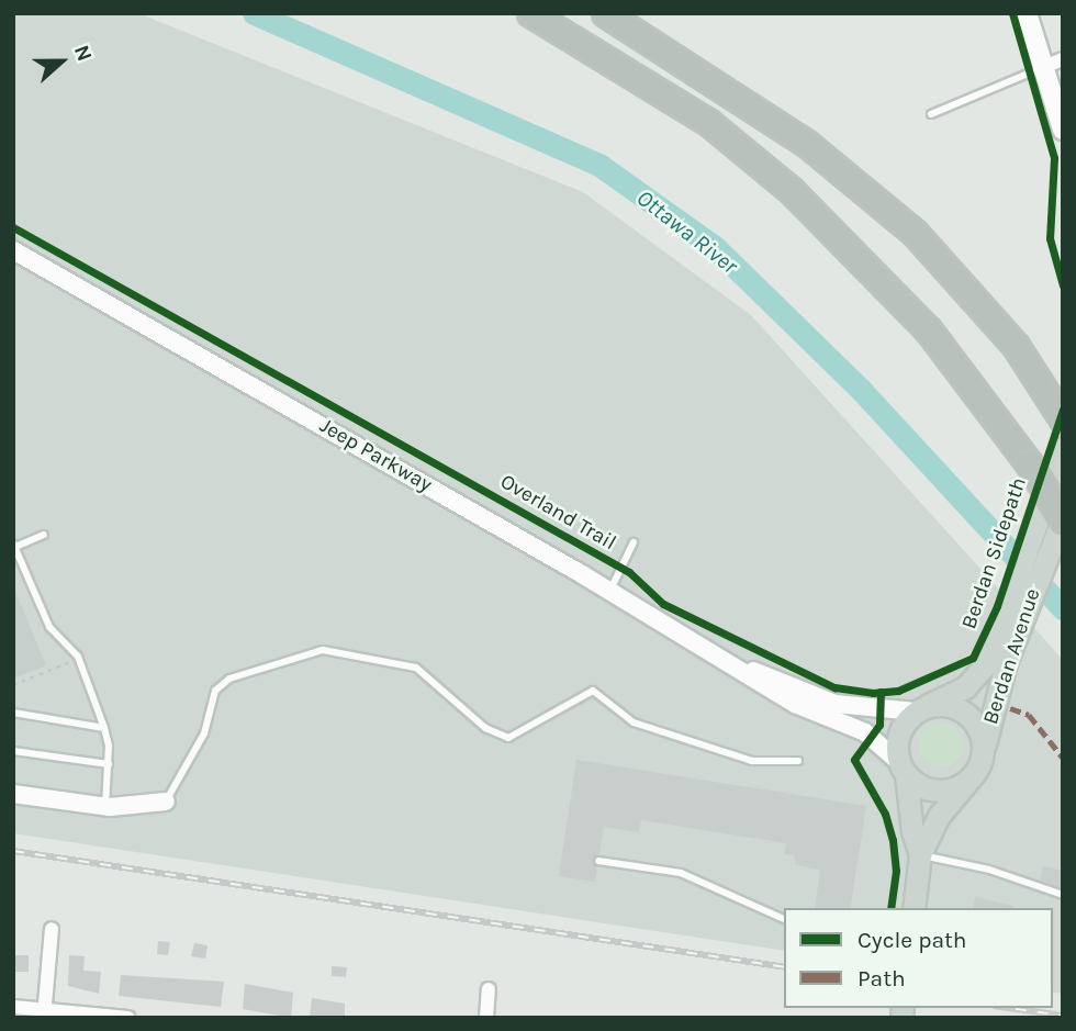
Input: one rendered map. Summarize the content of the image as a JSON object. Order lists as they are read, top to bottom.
{
  "streets": {
    "main road": ["Berdan Avenue"],
    "street": ["Jeep Parkway"],
    "cycle path": ["Overland Trail"]
  },
  "crossings": [
    ["Jeep Parkway", "Berdan Avenue"]
  ],
  "water": ["Ottawa River"],
  "legend": ["Cycle path", "Path"],
  "north": "right"
}
